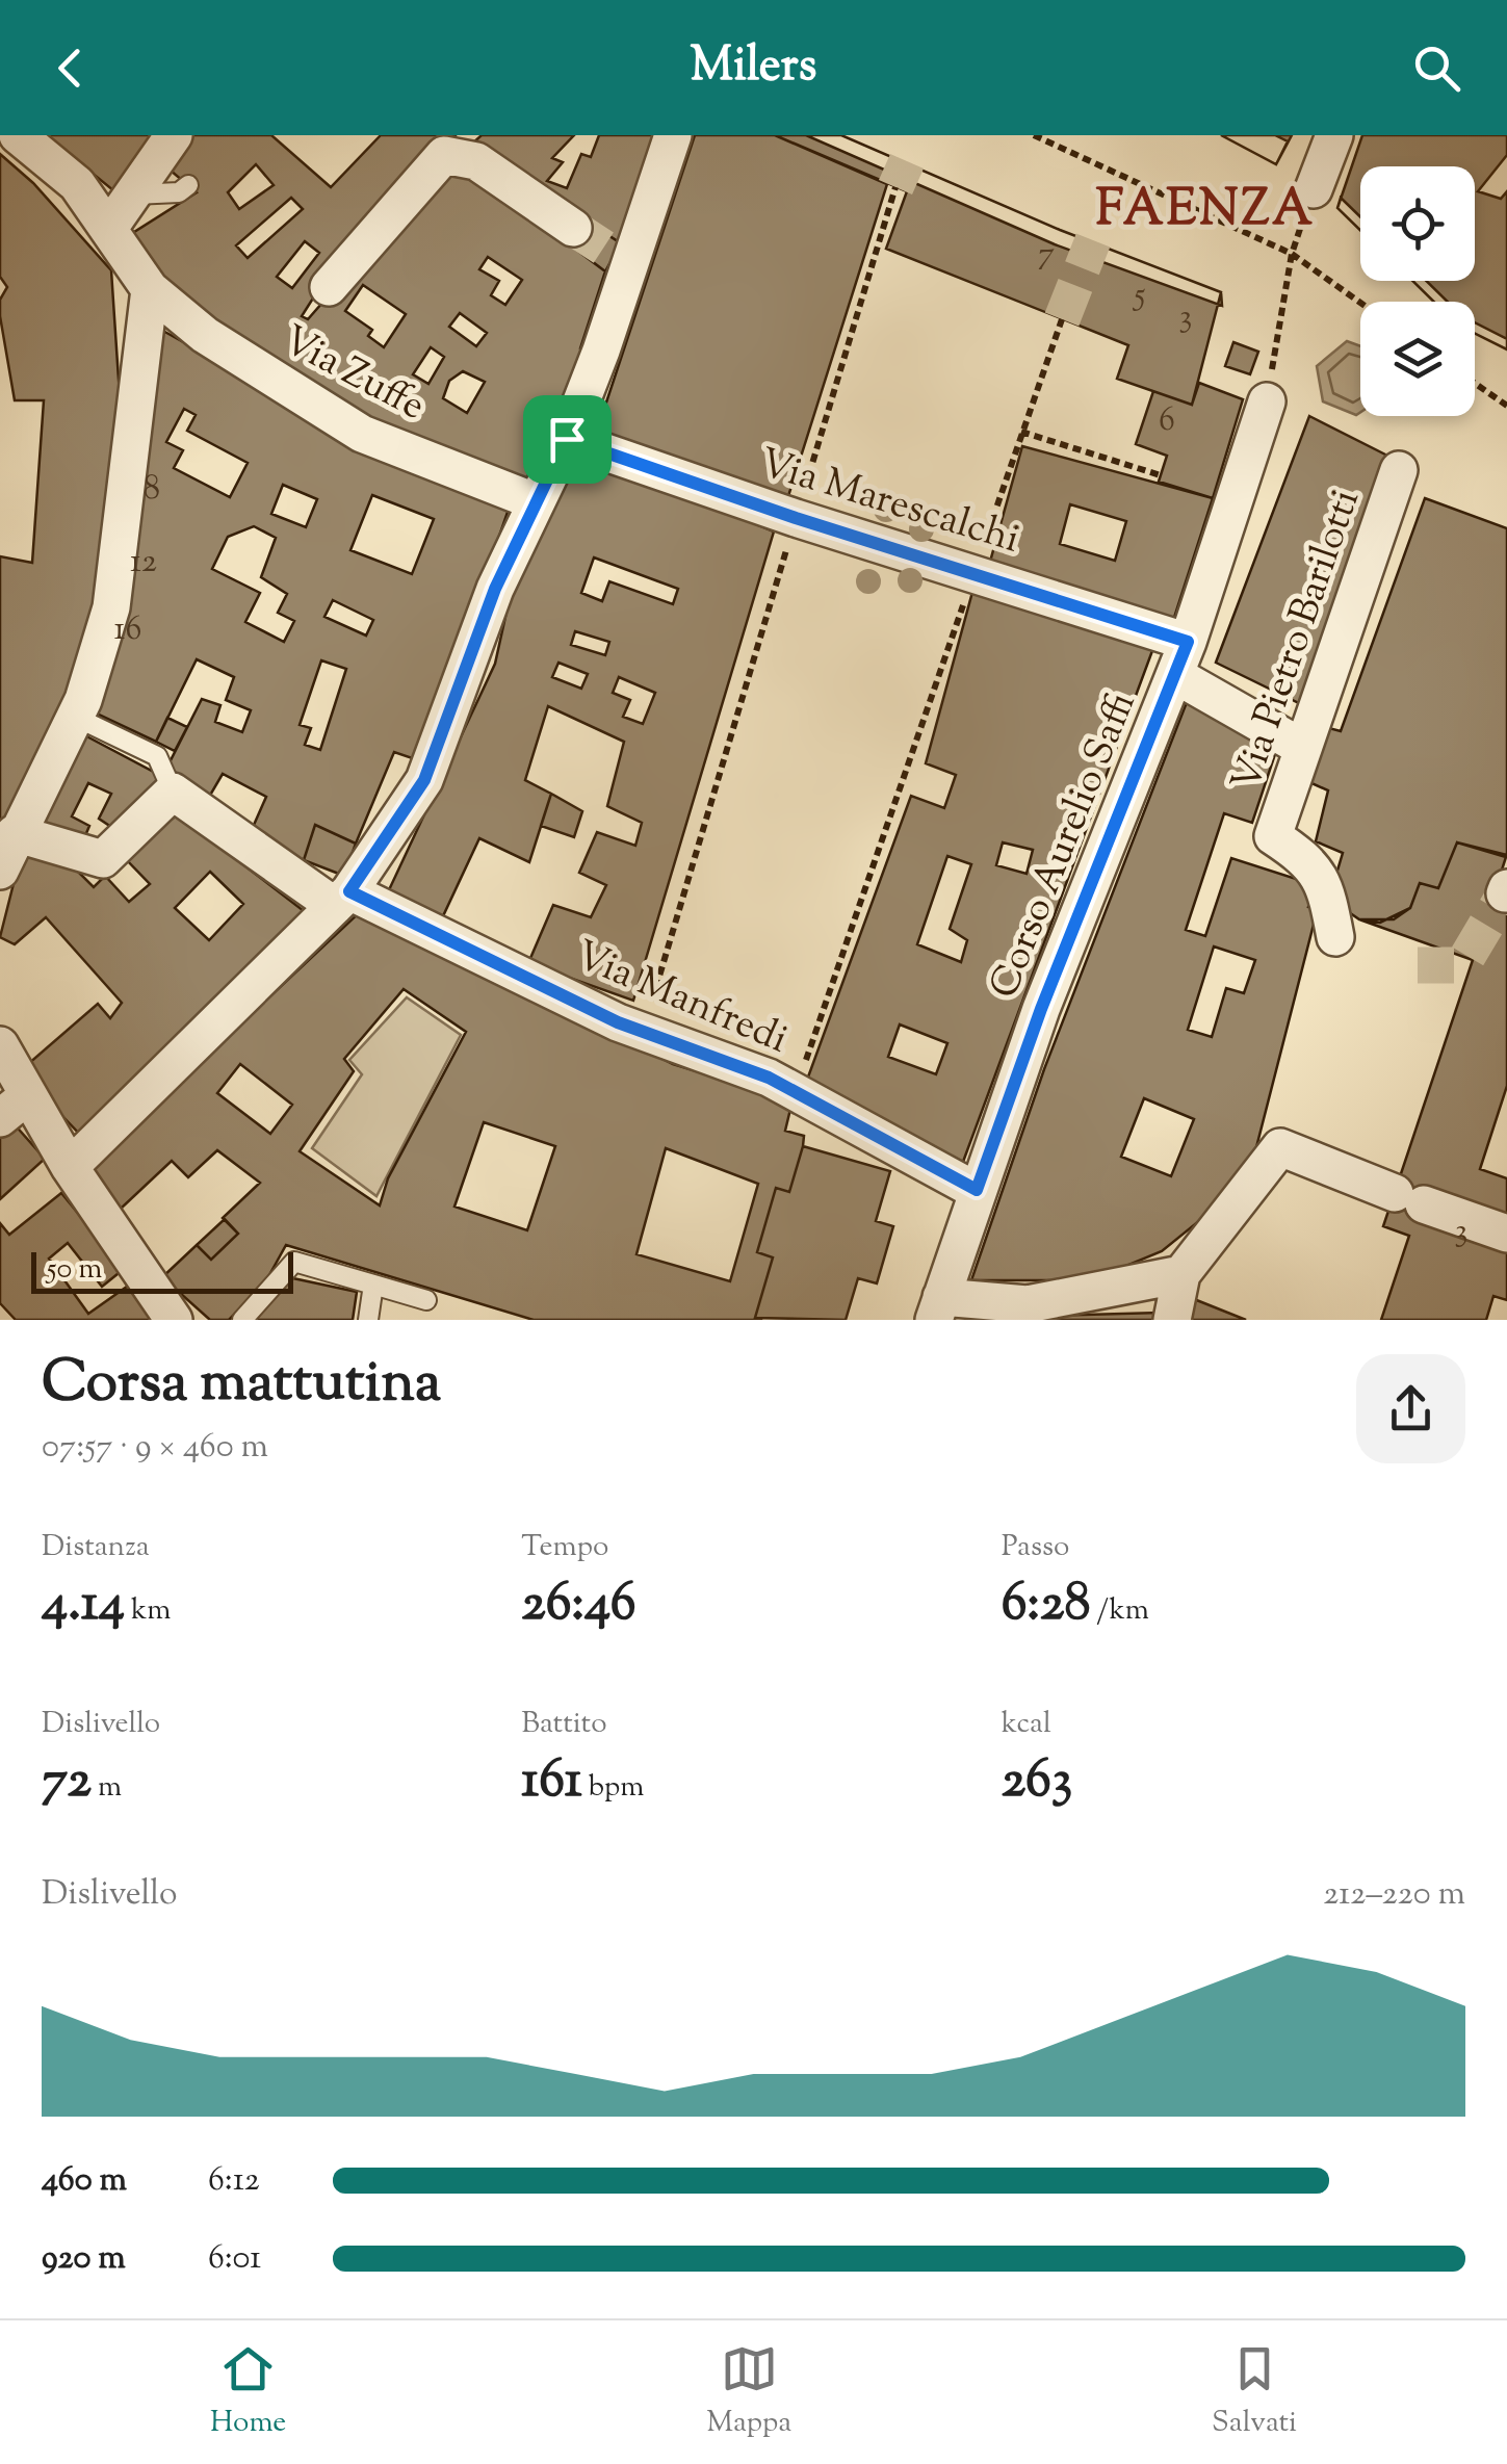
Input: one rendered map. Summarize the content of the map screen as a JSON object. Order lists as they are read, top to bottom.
{
  "streets": {
    "street": [
      "Via Zuffe",
      "Via Marescalchi",
      "Via Pietro Barilotti",
      "Corso Aurelio Saffi",
      "Via Manfredi"
    ]
  },
  "crossings": [
    ["Via Marescalchi", "Via Pietro Barilotti"],
    ["Via Marescalchi", "Corso Aurelio Saffi"],
    ["Corso Aurelio Saffi", "Via Manfredi"]
  ],
  "districts": ["FAENZA"],
  "house_numbers": [
    "7",
    "5",
    "3",
    "6",
    "8",
    "12",
    "16",
    "3"
  ],
  "scale_bar": "50 m",
  "page": {
    "header": "Milers",
    "scale": "50 m",
    "heading": ["Corsa mattutina", "07:57 · 9 × 460 m"],
    "stats": [
      ["Distanza", "4.14 km"],
      ["Tempo", "26:46"],
      ["Passo", "6:28 /km"],
      ["Dislivello", "72 m"],
      ["Battito", "161 bpm"],
      ["kcal", "263"]
    ],
    "chart": ["Dislivello", "212–220 m"],
    "list": [
      {
        "name": "460 m",
        "note": "6:12"
      },
      {
        "name": "920 m",
        "note": "6:01"
      }
    ],
    "tabs": ["Home", "Mappa", "Salvati"]
  }
}
